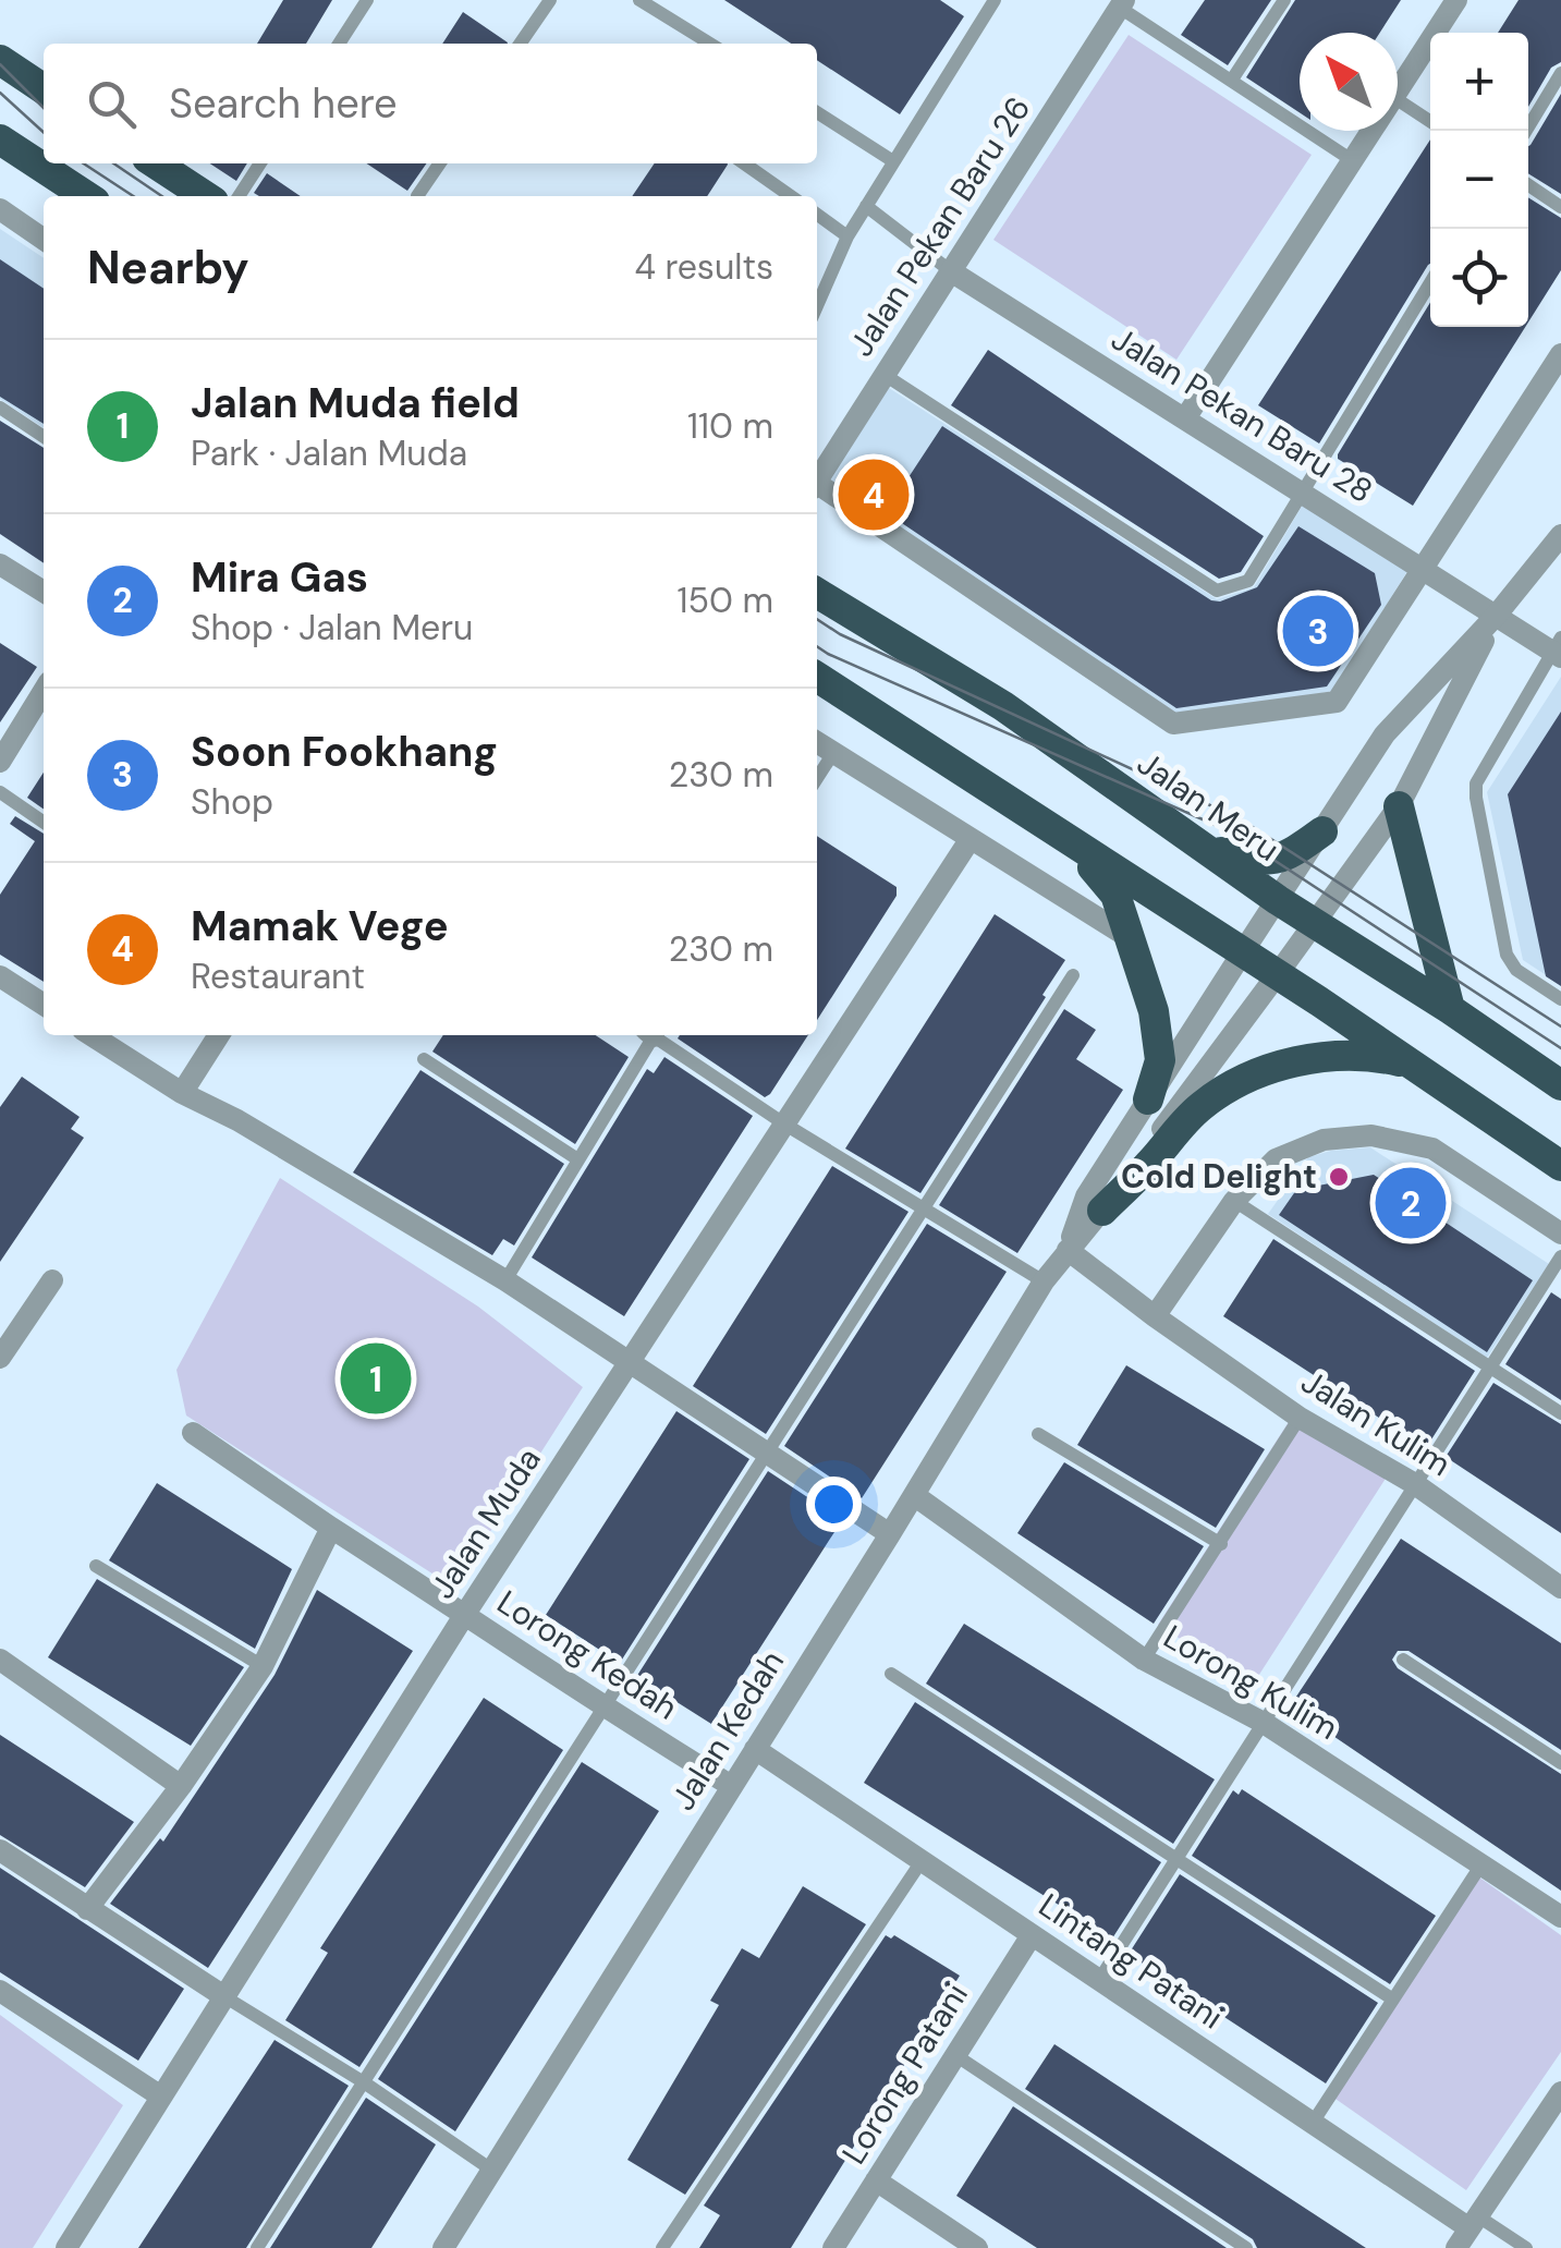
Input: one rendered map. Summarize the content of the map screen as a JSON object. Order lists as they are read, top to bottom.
{
  "streets": {
    "highway": ["Jalan Meru"],
    "street": [
      "Jalan Pekan Baru 26",
      "Jalan Pekan Baru 28",
      "Jalan Kulim",
      "Jalan Muda",
      "Lorong Kedah",
      "Lorong Kulim",
      "Jalan Kedah",
      "Lintang Patani",
      "Lorong Patani"
    ]
  },
  "crossings": [
    ["Jalan Pekan Baru 26", "Jalan Pekan Baru 28"],
    ["Jalan Kulim", "Jalan Kedah"],
    ["Jalan Muda", "Lorong Kedah"],
    ["Lorong Kedah", "Jalan Kedah"],
    ["Lorong Kulim", "Jalan Kedah"],
    ["Jalan Kedah", "Lintang Patani"],
    ["Lintang Patani", "Lorong Patani"]
  ],
  "places": ["Cold Delight"],
  "north": "top left",
  "page": {
    "map_buttons": ["+", "−"],
    "search": "Search here",
    "heading": ["Nearby", "4 results"],
    "list": [
      {
        "mark": "1",
        "name": "Jalan Muda field",
        "note": "Park · Jalan Muda",
        "value": "110 m"
      },
      {
        "mark": "2",
        "name": "Mira Gas",
        "note": "Shop · Jalan Meru",
        "value": "150 m"
      },
      {
        "mark": "3",
        "name": "Soon Fookhang",
        "note": "Shop",
        "value": "230 m"
      },
      {
        "mark": "4",
        "name": "Mamak Vege",
        "note": "Restaurant",
        "value": "230 m"
      }
    ],
    "pins": [
      "4",
      "3",
      "2",
      "1"
    ]
  }
}
